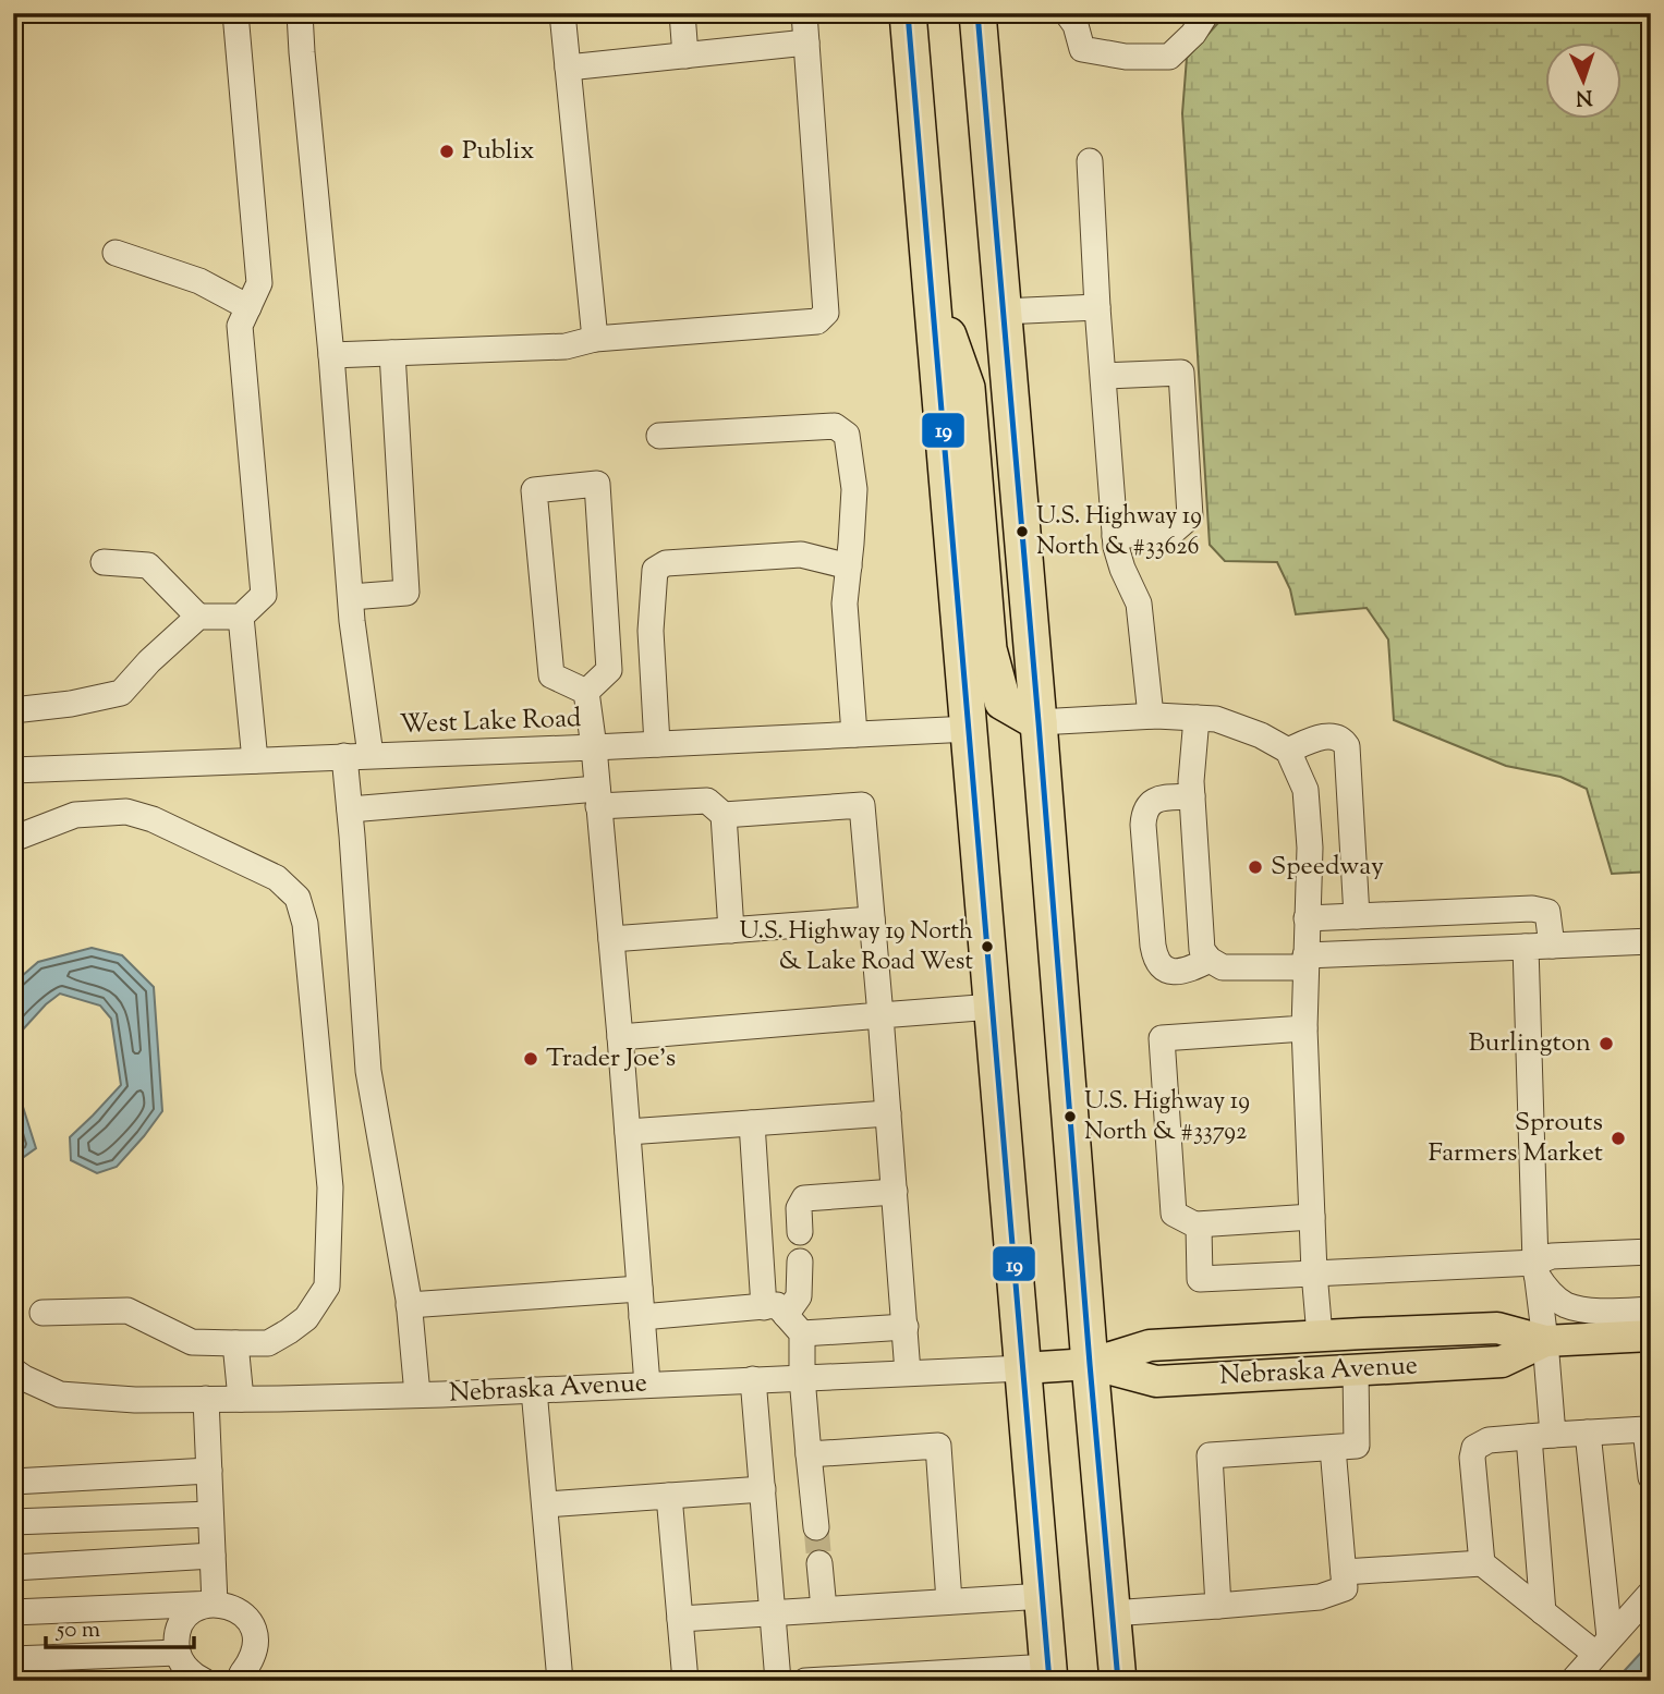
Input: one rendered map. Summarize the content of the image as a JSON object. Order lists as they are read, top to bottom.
{
  "streets": {
    "main road": ["Nebraska Avenue"],
    "street": ["West Lake Road"]
  },
  "places": [
    "Publix",
    "U.S. Highway 19 North & #33626",
    "Speedway",
    "U.S. Highway 19 North & Lake Road West",
    "Burlington",
    "Trader Joe's",
    "U.S. Highway 19 North & #33792",
    "Sprouts Farmers Market"
  ],
  "lines": ["transit line 19"],
  "scale_bar": "50 m",
  "north": "bottom"
}
